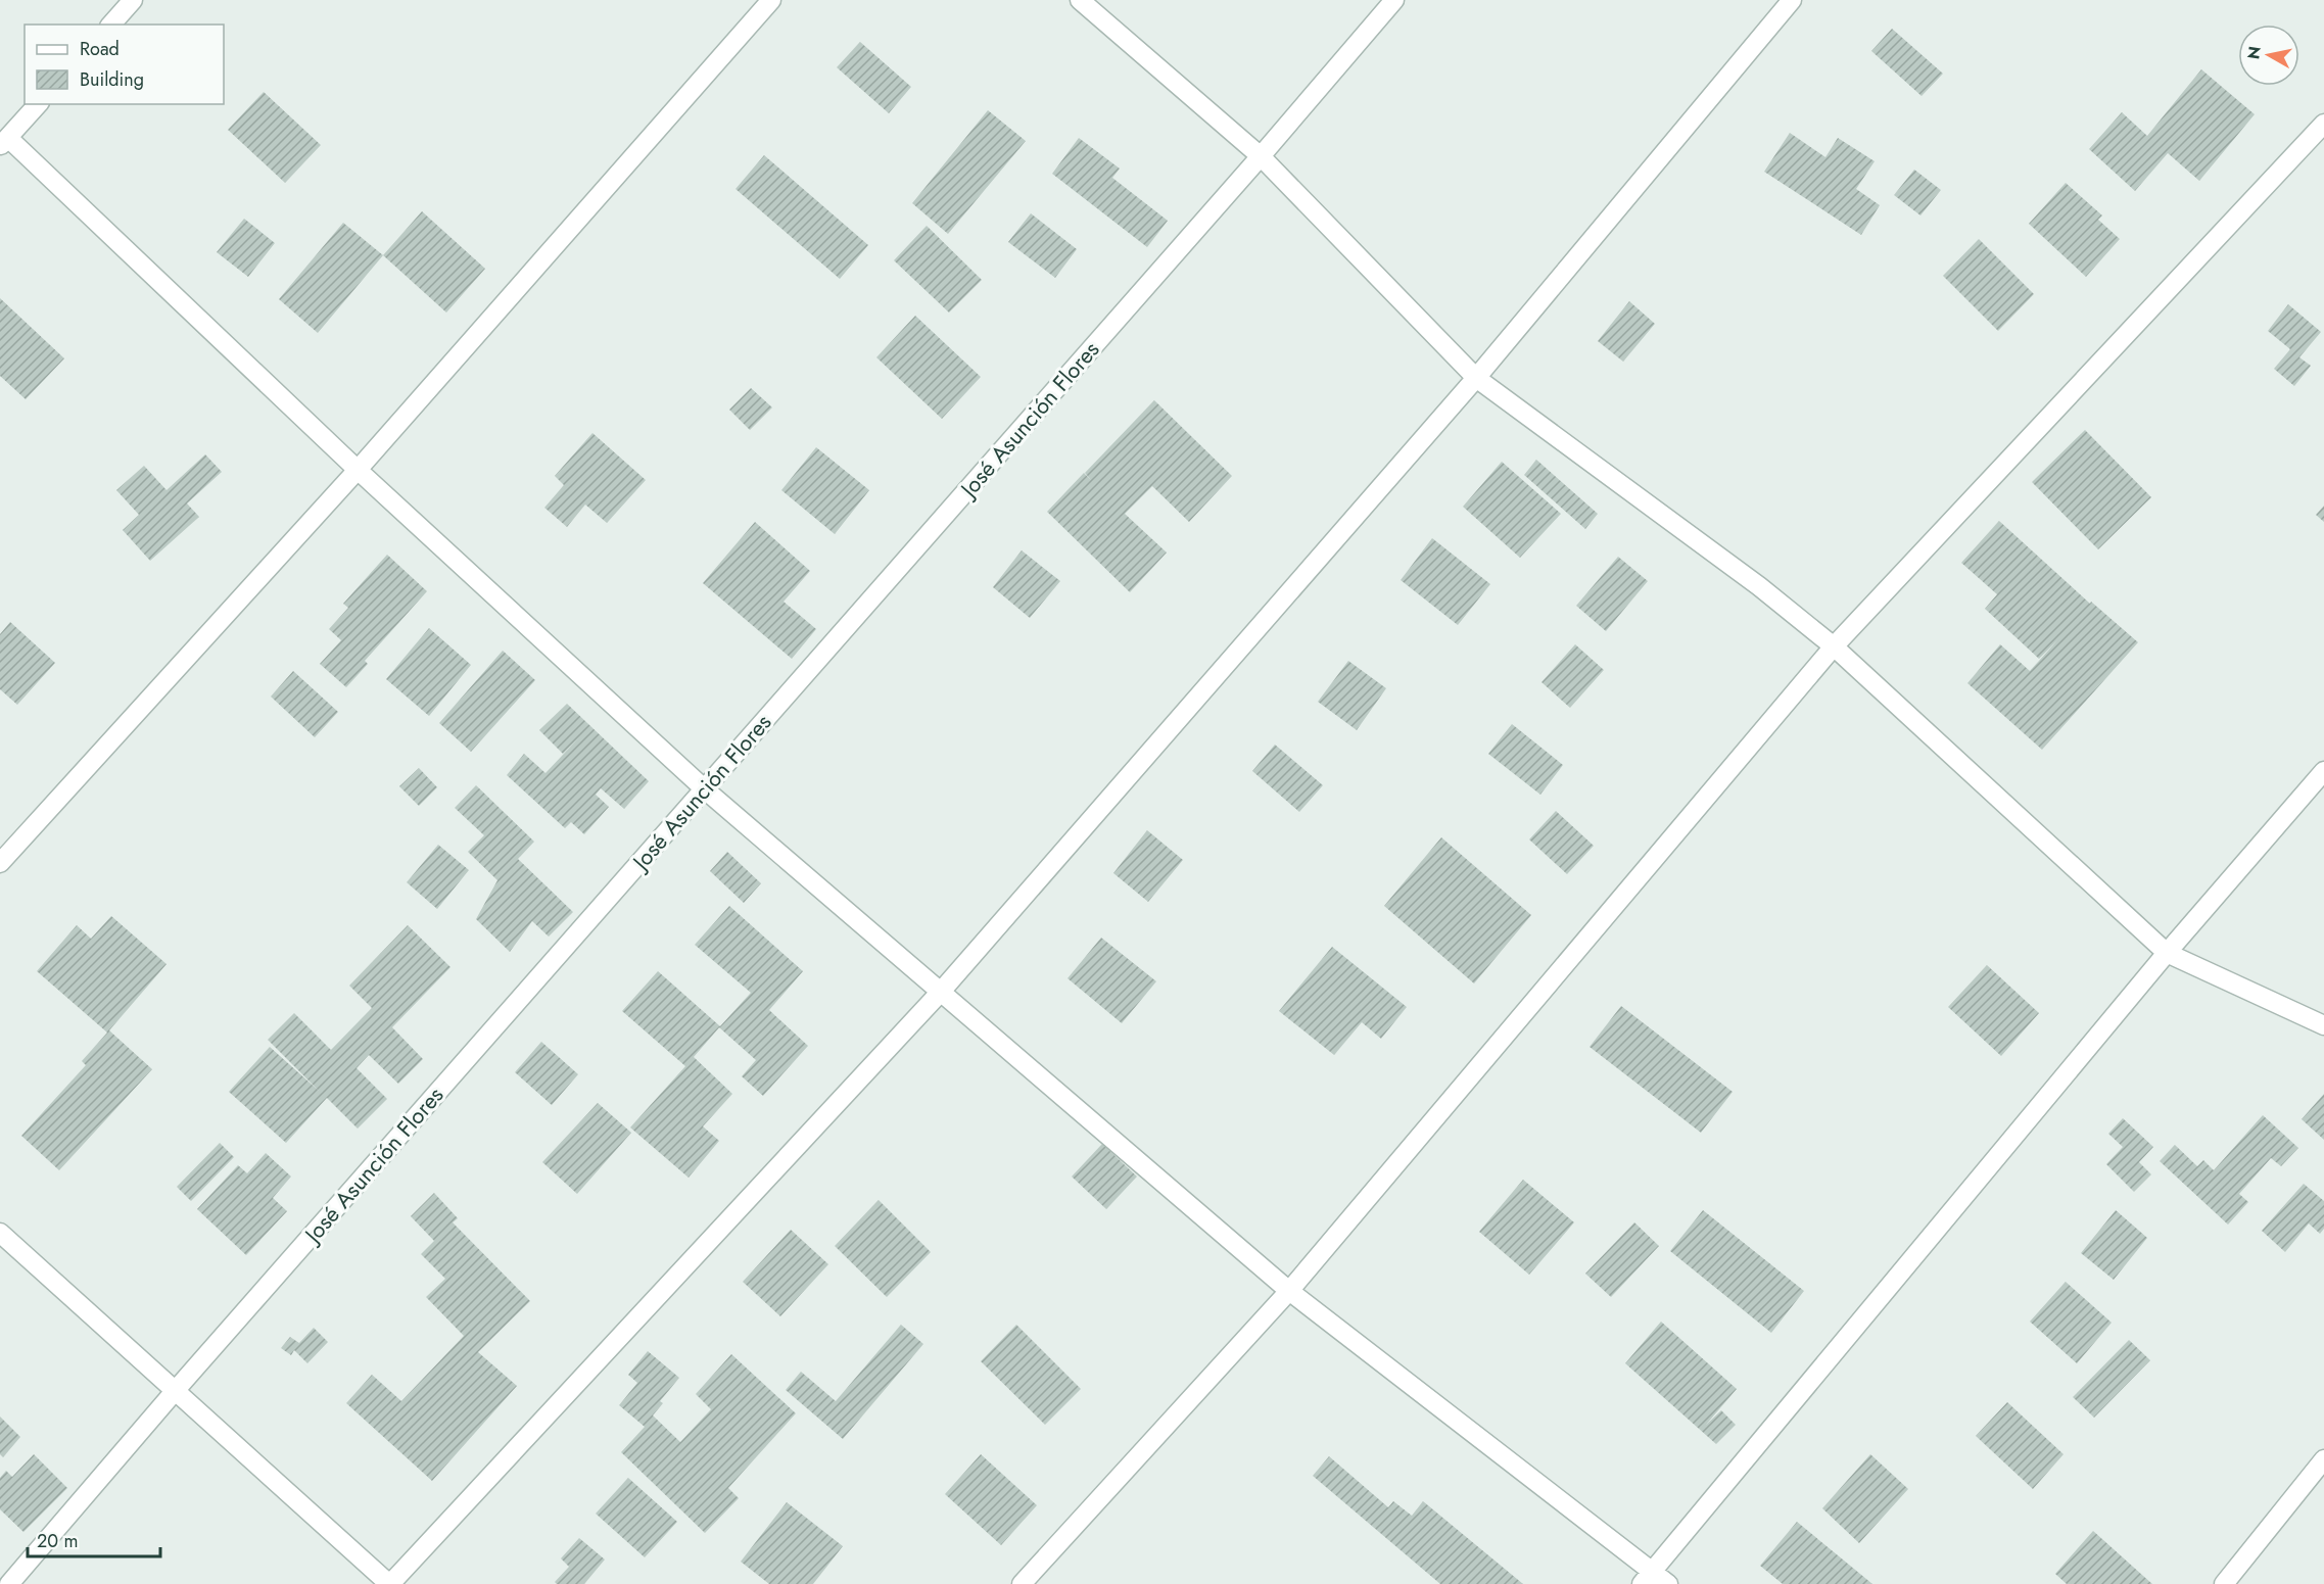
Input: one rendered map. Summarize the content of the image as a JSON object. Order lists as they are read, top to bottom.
{
  "streets": {
    "street": ["José Asunción Flores"]
  },
  "legend": ["Road", "Building"],
  "scale_bar": "20 m",
  "north": "left"
}
